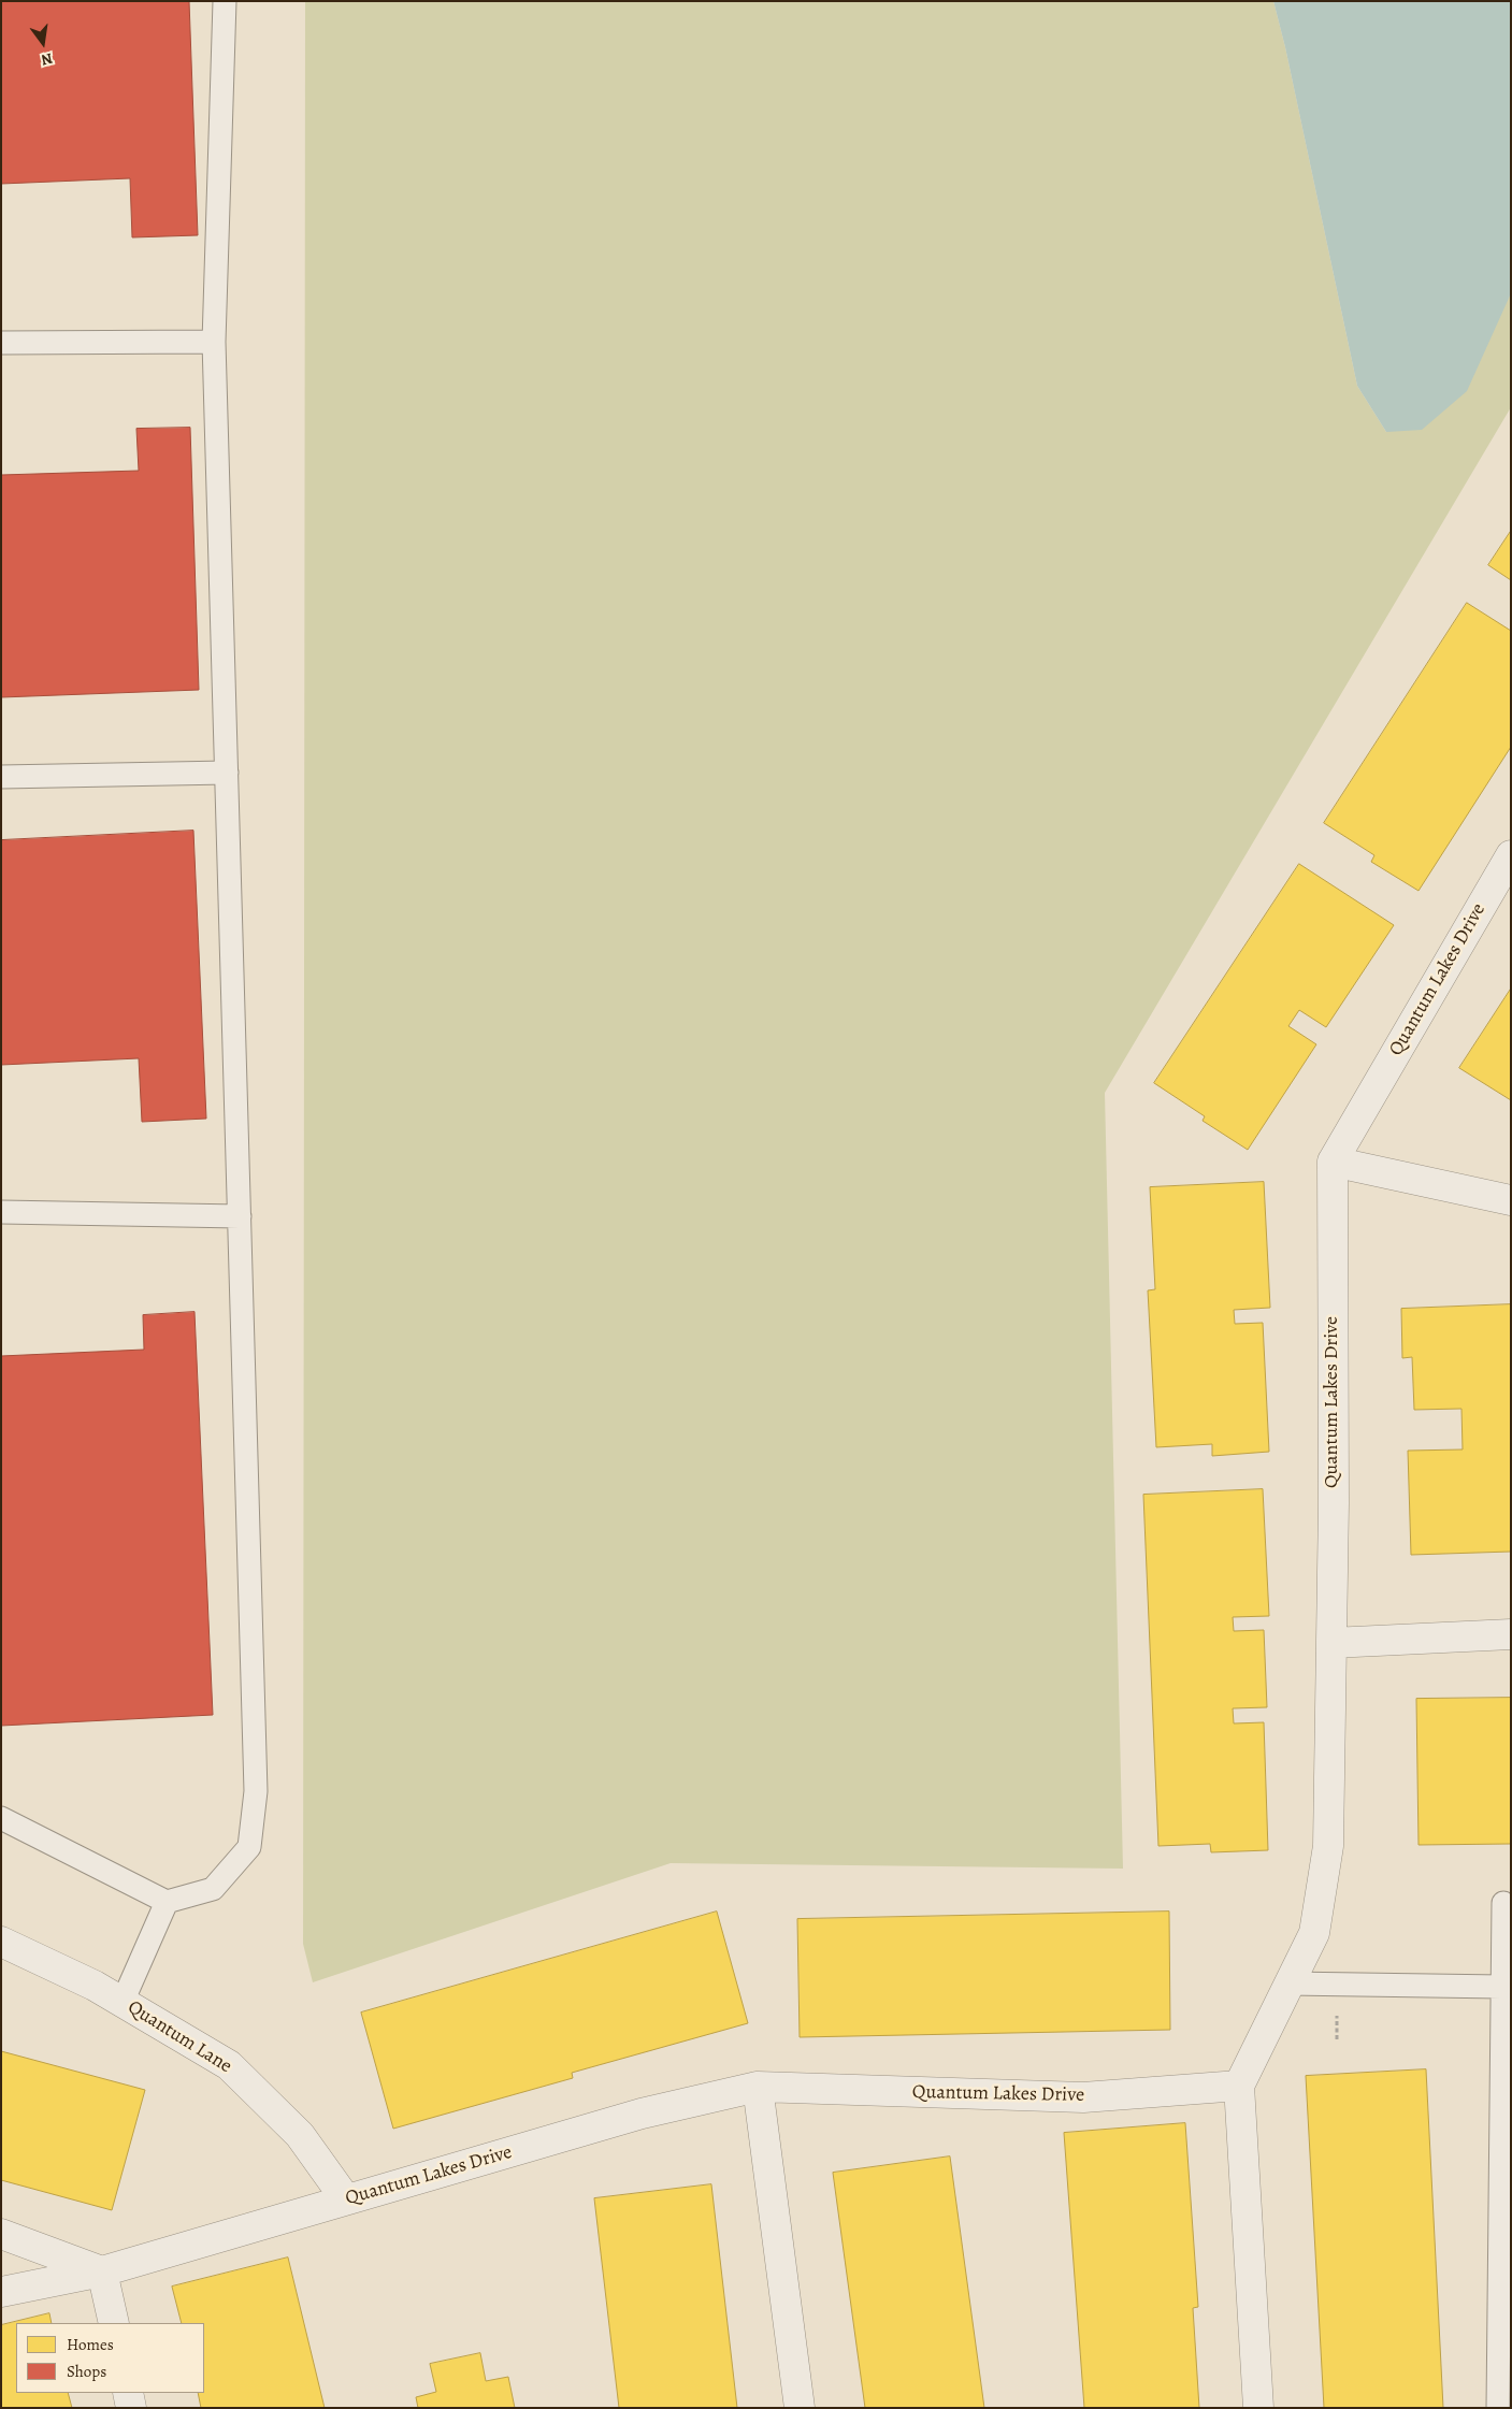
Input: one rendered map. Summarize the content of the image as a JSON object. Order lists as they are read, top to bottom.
{
  "streets": {
    "street": ["Quantum Lakes Drive", "Quantum Lane"]
  },
  "crossings": [
    ["Quantum Lakes Drive", "Quantum Lane"]
  ],
  "legend": ["Homes", "Shops"],
  "north": "bottom"
}
